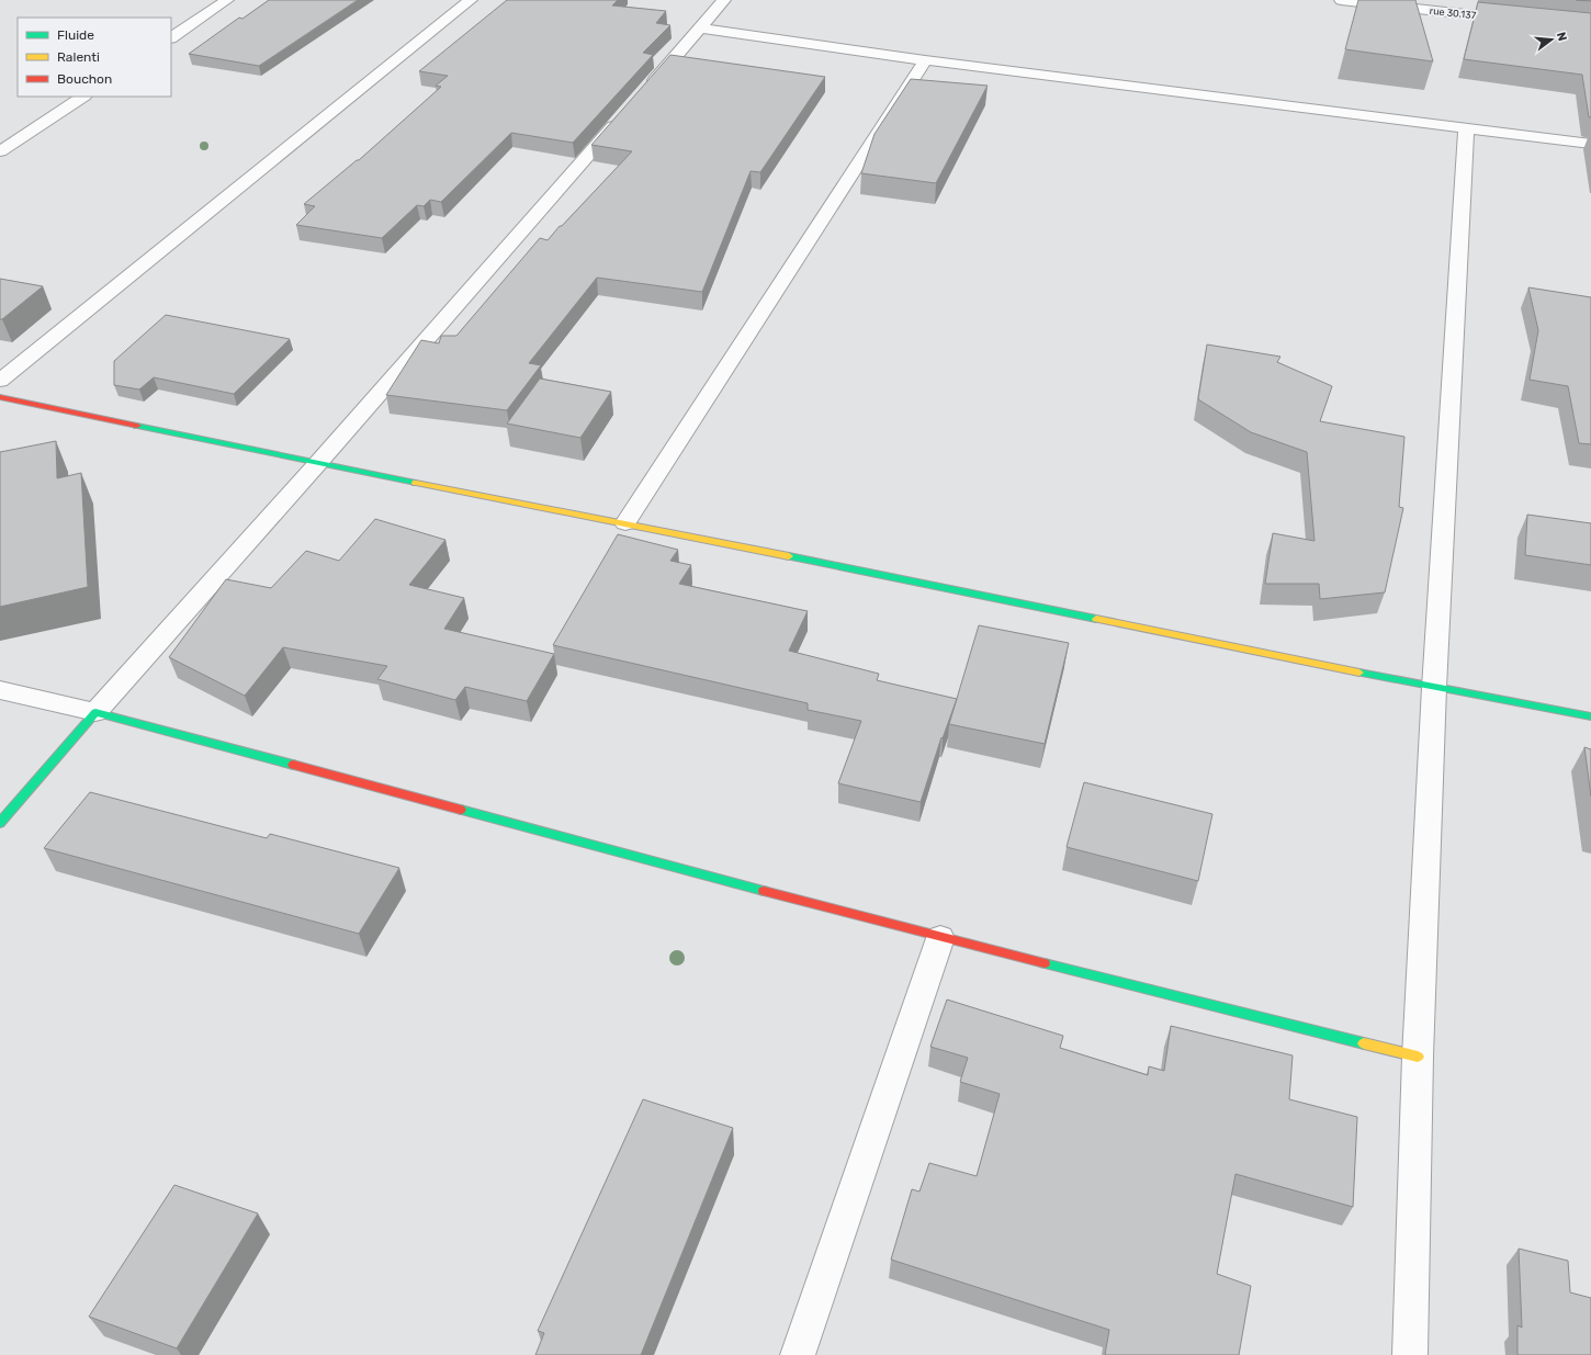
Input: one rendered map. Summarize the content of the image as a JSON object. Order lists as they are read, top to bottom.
{
  "streets": {
    "street": ["rue 30.137"]
  },
  "legend": ["Fluide", "Ralenti", "Bouchon"],
  "north": "right"
}
